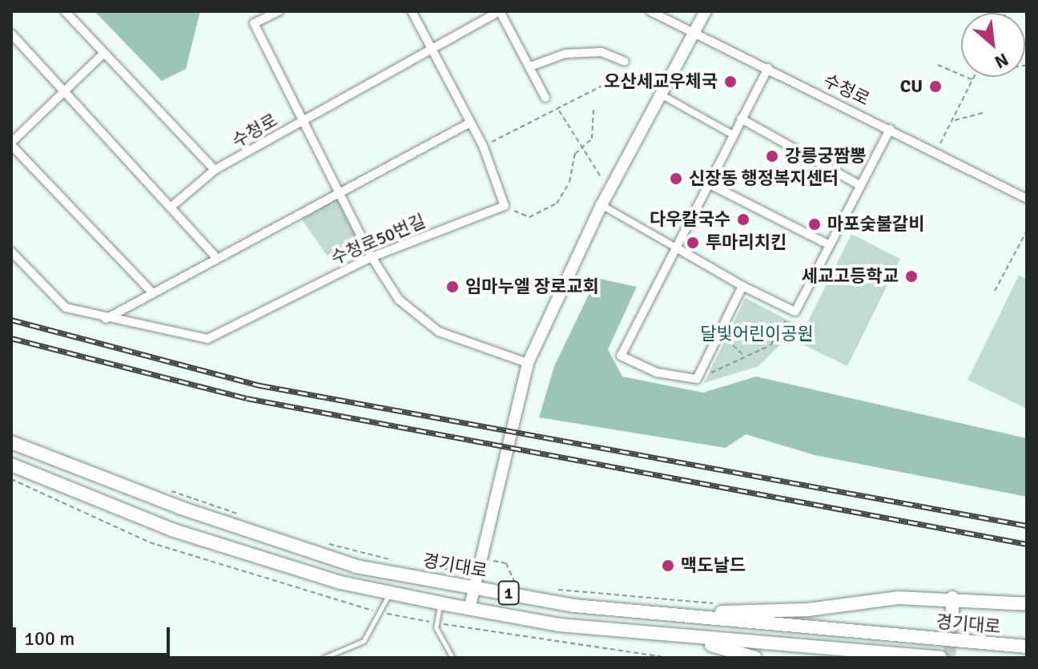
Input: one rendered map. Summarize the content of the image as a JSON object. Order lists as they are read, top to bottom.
{
  "streets": {
    "main road": ["경기대로", "1"],
    "street": ["수청로", "수청로50번길"]
  },
  "parks": ["달빛어린이공원"],
  "places": [
    "오산세교우체국",
    "CU",
    "강릉궁짬뽕",
    "신장동 행정복지센터",
    "다우칼국수",
    "마포숯불갈비",
    "투마리치킨",
    "세교고등학교",
    "임마누엘 장로교회",
    "맥도날드"
  ],
  "scale_bar": "100 m",
  "north": "bottom right"
}
